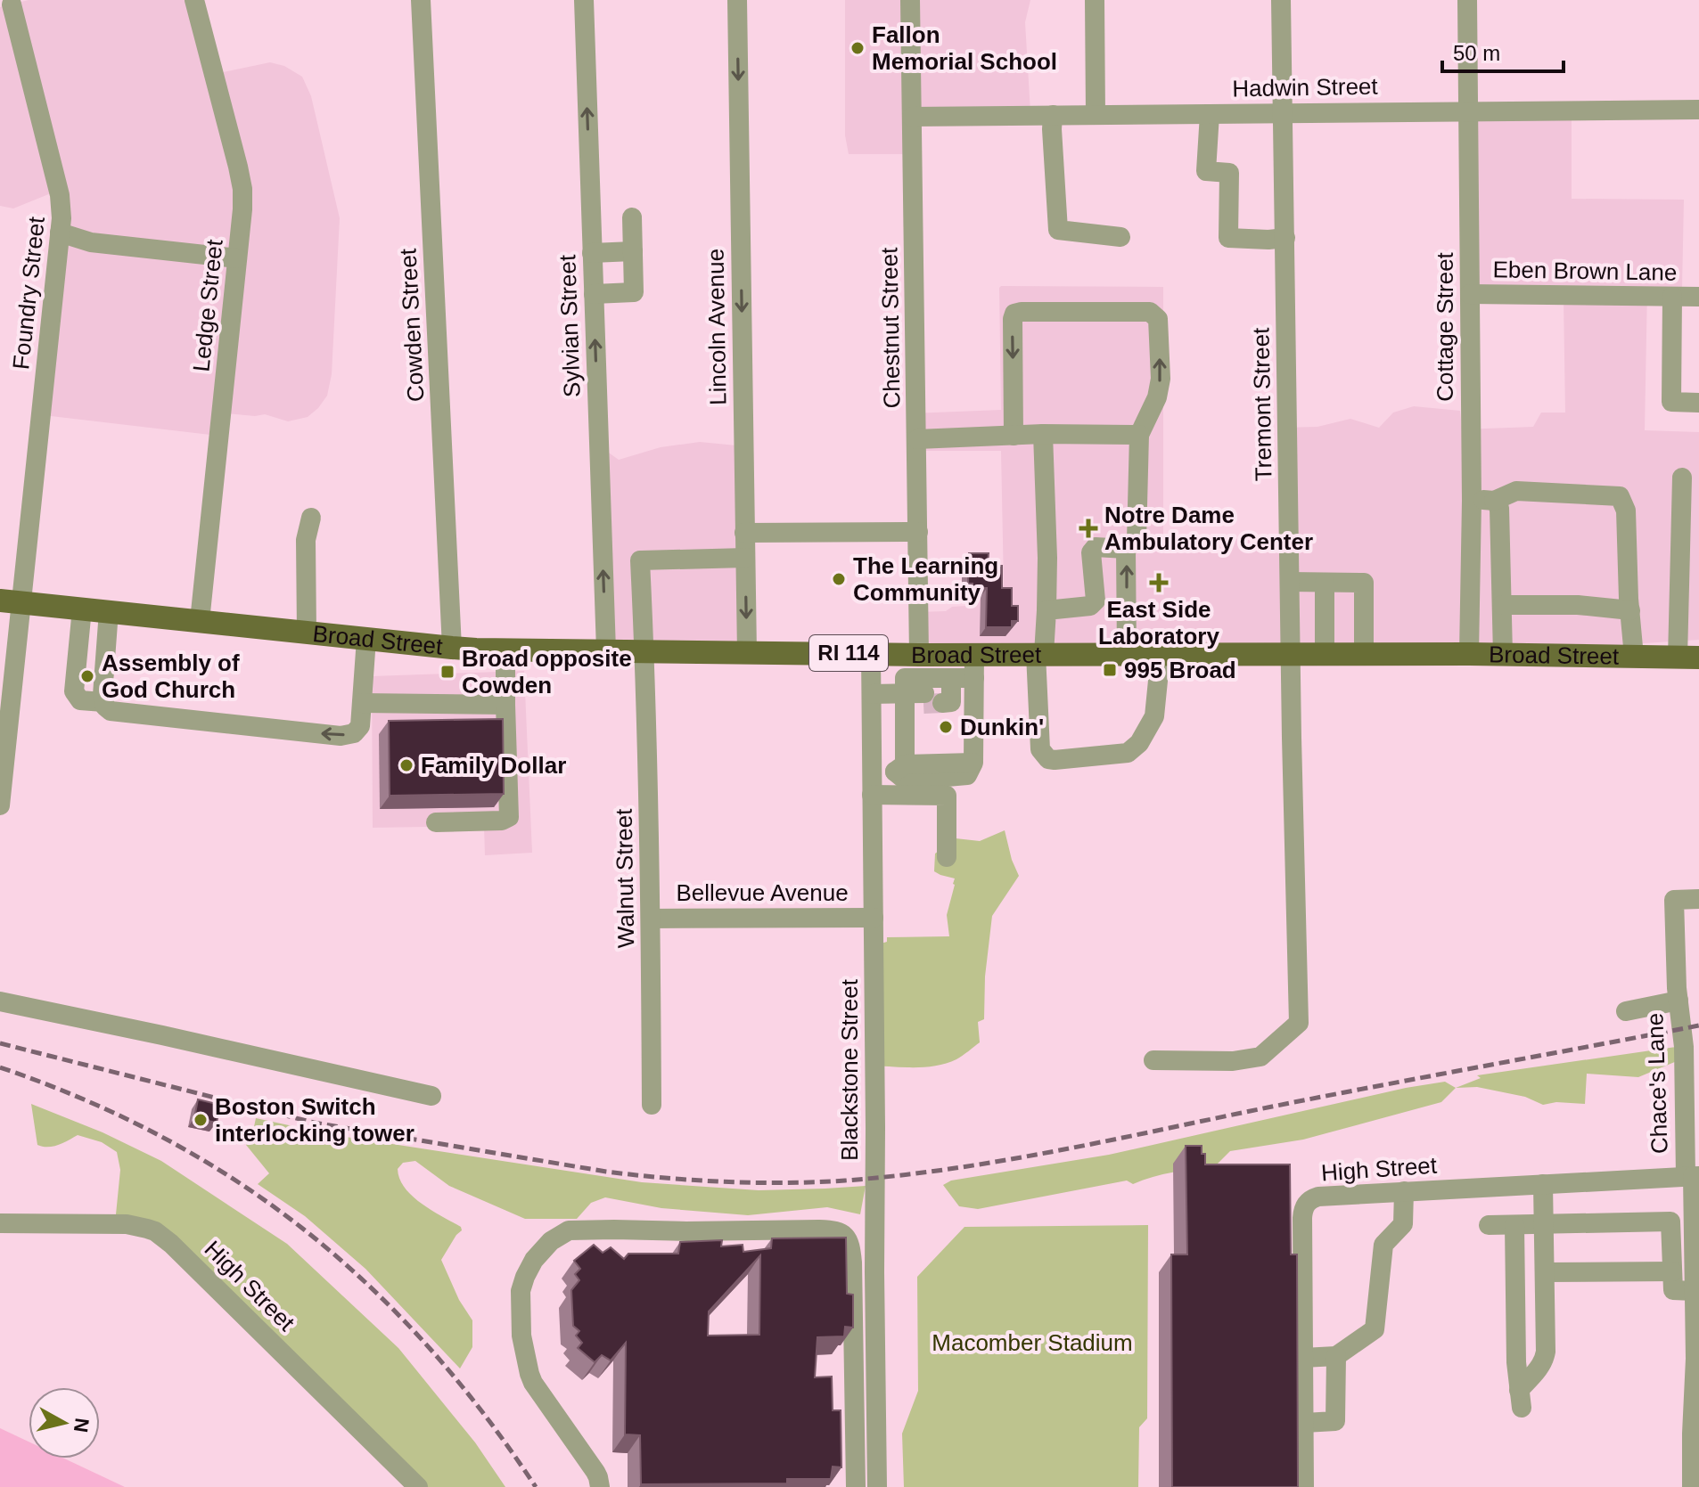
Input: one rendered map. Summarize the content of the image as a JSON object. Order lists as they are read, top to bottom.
{
  "streets": {
    "main road": ["Broad Street", "RI 114"],
    "street": [
      "Hadwin Street",
      "Eben Brown Lane",
      "Foundry Street",
      "Ledge Street",
      "Cowden Street",
      "Sylvian Street",
      "Lincoln Avenue",
      "Cottage Street",
      "Chestnut Street",
      "Tremont Street",
      "Walnut Street",
      "Bellevue Avenue",
      "Blackstone Street",
      "Chace's Lane",
      "High Street"
    ]
  },
  "crossings": [
    ["Hadwin Street", "Cottage Street"],
    ["Hadwin Street", "Chestnut Street"],
    ["Hadwin Street", "Tremont Street"],
    ["Eben Brown Lane", "Cottage Street"],
    ["Foundry Street", "Broad Street"],
    ["Ledge Street", "Broad Street"],
    ["Cowden Street", "Broad Street"],
    ["Sylvian Street", "Broad Street"],
    ["Lincoln Avenue", "Broad Street"],
    ["Lincoln Avenue", "Walnut Street"],
    ["Cottage Street", "Broad Street"],
    ["Chestnut Street", "Broad Street"],
    ["Tremont Street", "Broad Street"],
    ["Broad Street", "Walnut Street"],
    ["Broad Street", "Blackstone Street"],
    ["Walnut Street", "Bellevue Avenue"],
    ["Bellevue Avenue", "Blackstone Street"],
    ["Chace's Lane", "High Street"]
  ],
  "one_way": ["Sylvian Street", "Lincoln Avenue"],
  "parks": ["Macomber Stadium"],
  "places": {
    "other": [
      "Fallon Memorial School",
      "The Learning Community",
      "Assembly of God Church",
      "Dunkin'",
      "Family Dollar",
      "Boston Switch interlocking tower"
    ],
    "health": ["Notre Dame Ambulatory Center", "East Side Laboratory"],
    "transit": ["995 Broad", "Broad opposite Cowden"]
  },
  "scale_bar": "50 m",
  "north": "right"
}
